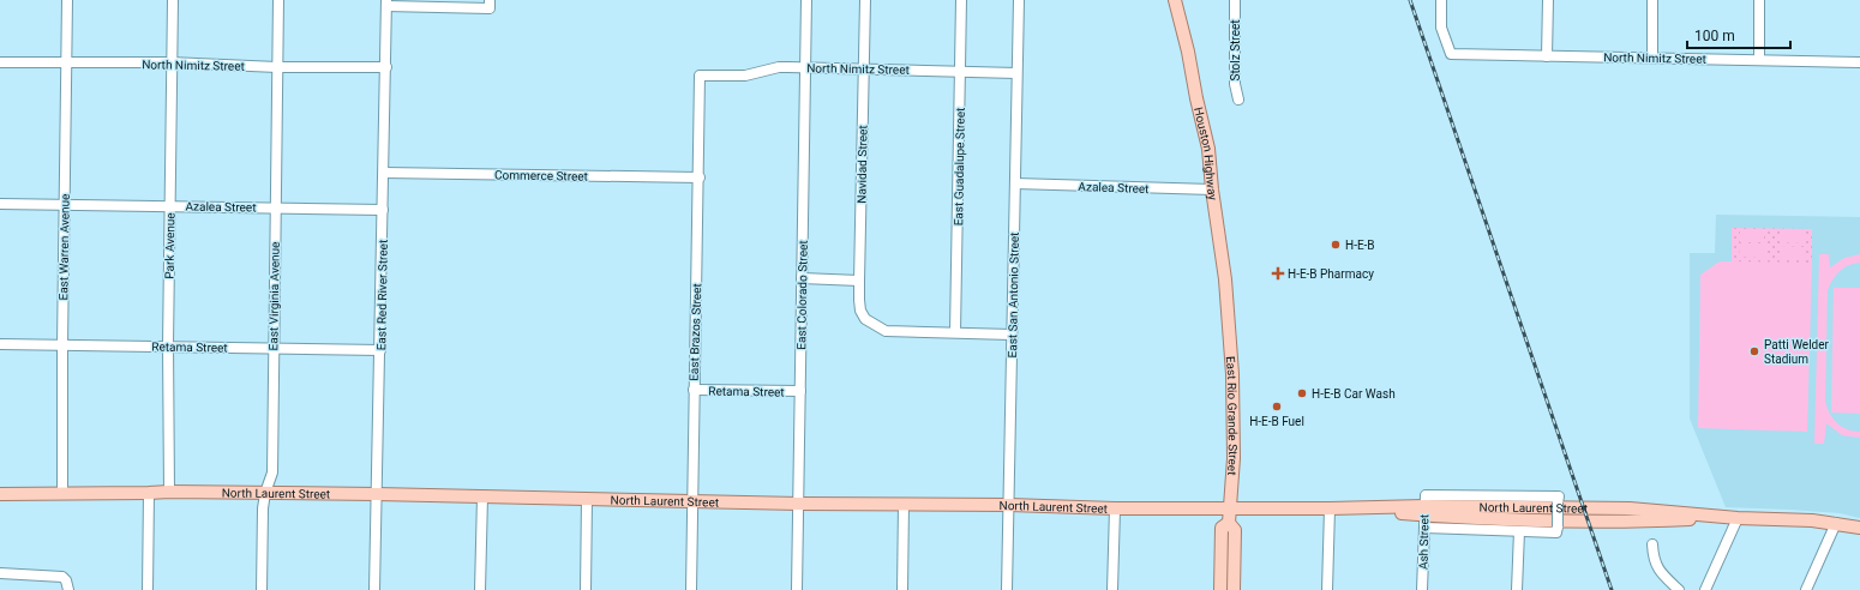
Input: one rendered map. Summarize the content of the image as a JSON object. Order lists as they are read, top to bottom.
{
  "streets": {
    "main road": ["Houston Highway", "East Rio Grande Street", "North Laurent Street"],
    "street": [
      "Stolz Street",
      "North Nimitz Street",
      "Navidad Street",
      "East Guadalupe Street",
      "Commerce Street",
      "Azalea Street",
      "Park Avenue",
      "East Warren Avenue",
      "East Red River Street",
      "East Colorado Street",
      "East San Antonio Street",
      "East Virginia Avenue",
      "East Brazos Street",
      "Retama Street",
      "Ash Street"
    ]
  },
  "crossings": [
    ["North Nimitz Street", "Navidad Street"],
    ["North Nimitz Street", "East Guadalupe Street"],
    ["North Nimitz Street", "Park Avenue"],
    ["North Nimitz Street", "East Warren Avenue"],
    ["North Nimitz Street", "East Red River Street"],
    ["North Nimitz Street", "East Colorado Street"],
    ["North Nimitz Street", "East San Antonio Street"],
    ["North Nimitz Street", "East Virginia Avenue"],
    ["North Nimitz Street", "East Brazos Street"],
    ["Houston Highway", "Azalea Street"],
    ["Houston Highway", "East Rio Grande Street"],
    ["Navidad Street", "East Guadalupe Street"],
    ["Commerce Street", "East Red River Street"],
    ["Commerce Street", "East Brazos Street"],
    ["Azalea Street", "Park Avenue"],
    ["Azalea Street", "East Warren Avenue"],
    ["Azalea Street", "East Red River Street"],
    ["Azalea Street", "East San Antonio Street"],
    ["Azalea Street", "East Virginia Avenue"],
    ["Park Avenue", "Retama Street"],
    ["Park Avenue", "North Laurent Street"],
    ["East Warren Avenue", "Retama Street"],
    ["East Warren Avenue", "North Laurent Street"],
    ["East Red River Street", "Retama Street"],
    ["East Red River Street", "North Laurent Street"],
    ["East Colorado Street", "Retama Street"],
    ["East Colorado Street", "North Laurent Street"],
    ["East San Antonio Street", "North Laurent Street"],
    ["East Virginia Avenue", "Retama Street"],
    ["East Virginia Avenue", "North Laurent Street"],
    ["East Brazos Street", "Retama Street"],
    ["East Brazos Street", "North Laurent Street"],
    ["East Rio Grande Street", "North Laurent Street"],
    ["North Laurent Street", "Ash Street"]
  ],
  "places": {
    "other": [
      "H-E-B",
      "Patti Welder Stadium",
      "H-E-B Car Wash",
      "H-E-B Fuel"
    ],
    "health": ["H-E-B Pharmacy"]
  },
  "scale_bar": "100 m"
}
